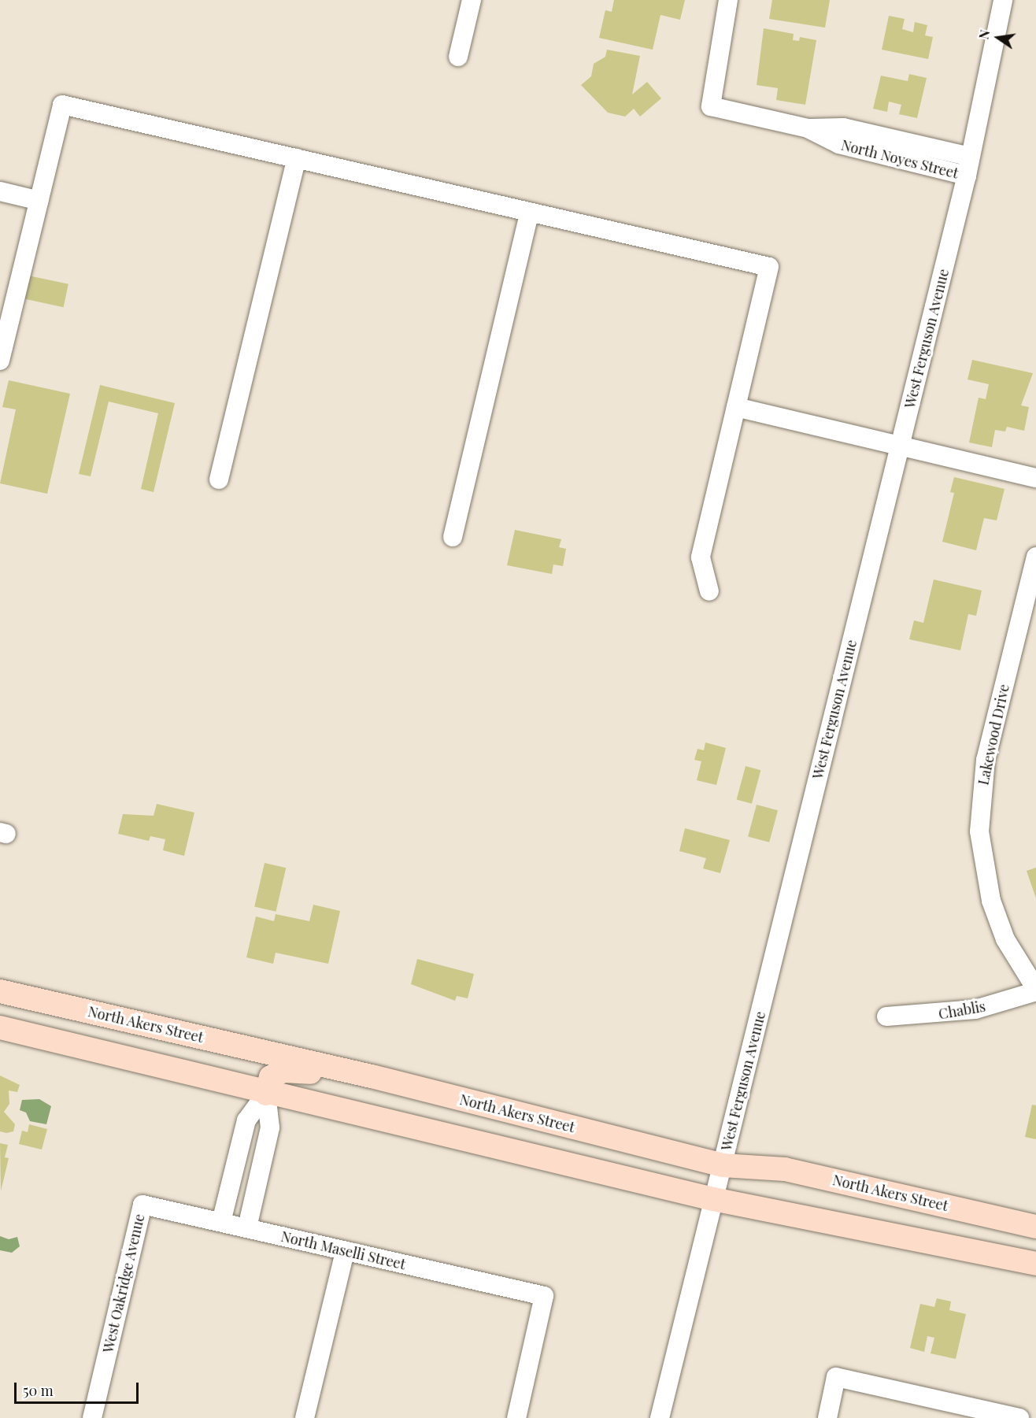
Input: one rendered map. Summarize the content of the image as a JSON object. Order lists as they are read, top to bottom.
{
  "streets": {
    "main road": ["North Akers Street"],
    "street": [
      "North Noyes Street",
      "West Ferguson Avenue",
      "Lakewood Drive",
      "Chablis",
      "North Maselli Street",
      "West Oakridge Avenue"
    ]
  },
  "crossings": [
    ["North Noyes Street", "West Ferguson Avenue"],
    ["West Ferguson Avenue", "North Akers Street"],
    ["Lakewood Drive", "Chablis"],
    ["North Maselli Street", "West Oakridge Avenue"]
  ],
  "scale_bar": "50 m",
  "north": "left"
}
